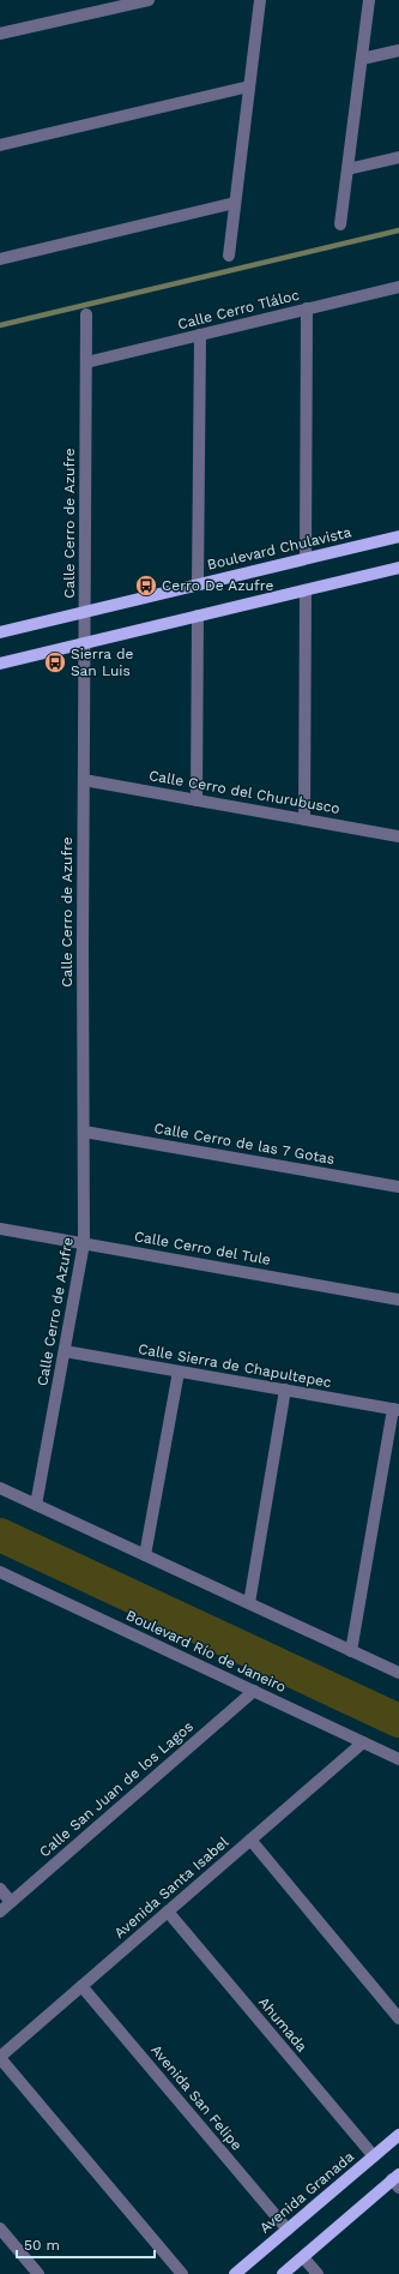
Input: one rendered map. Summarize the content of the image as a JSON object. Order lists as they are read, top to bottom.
{
  "streets": {
    "main road": ["Boulevard Chulavista", "Avenida Granada"],
    "street": [
      "Calle Cerro Tláloc",
      "Calle Cerro de Azufre",
      "Calle Cerro del Churubusco",
      "Calle Cerro de las 7 Gotas",
      "Calle Cerro del Tule",
      "Calle Sierra de Chapultepec",
      "Boulevard Río de Janeiro",
      "Calle San Juan de los Lagos",
      "Avenida Santa Isabel",
      "Ahumada",
      "Avenida San Felipe"
    ]
  },
  "crossings": [
    ["Calle Cerro Tláloc", "Calle Cerro de Azufre"],
    ["Calle Cerro de Azufre", "Boulevard Chulavista"],
    ["Calle Cerro de Azufre", "Calle Cerro del Churubusco"],
    ["Calle Cerro de Azufre", "Calle Cerro de las 7 Gotas"],
    ["Calle Cerro de Azufre", "Calle Cerro del Tule"],
    ["Calle Cerro de Azufre", "Calle Sierra de Chapultepec"],
    ["Boulevard Río de Janeiro", "Calle San Juan de los Lagos"],
    ["Boulevard Río de Janeiro", "Avenida Santa Isabel"],
    ["Avenida Santa Isabel", "Ahumada"],
    ["Avenida Santa Isabel", "Avenida San Felipe"],
    ["Ahumada", "Avenida Granada"],
    ["Avenida San Felipe", "Avenida Granada"]
  ],
  "places": {
    "bus stop": ["Cerro De Azufre", "Sierra de San Luis"]
  },
  "scale_bar": "50 m"
}
